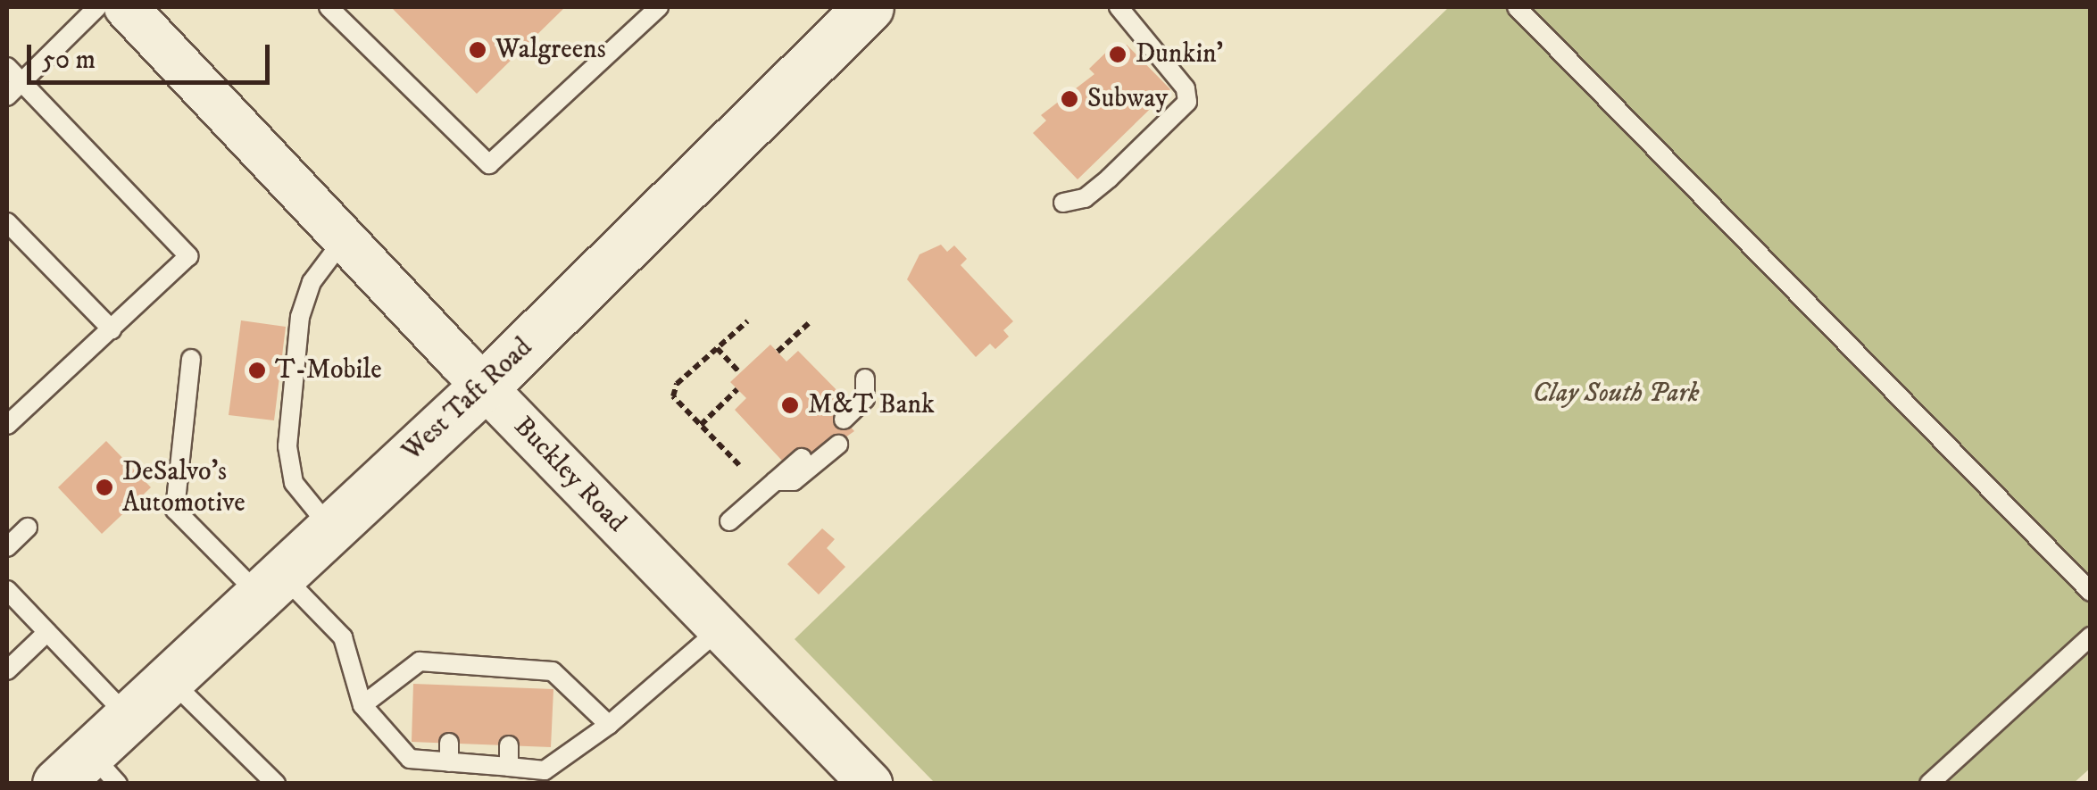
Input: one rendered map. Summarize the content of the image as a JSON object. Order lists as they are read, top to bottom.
{
  "streets": {
    "main road": ["West Taft Road"],
    "street": ["Buckley Road"]
  },
  "crossings": [
    ["West Taft Road", "Buckley Road"]
  ],
  "parks": ["Clay South Park"],
  "places": [
    "Walgreens",
    "Dunkin'",
    "Subway",
    "T-Mobile",
    "M&T Bank",
    "DeSalvo's Automotive"
  ],
  "scale_bar": "50 m"
}
